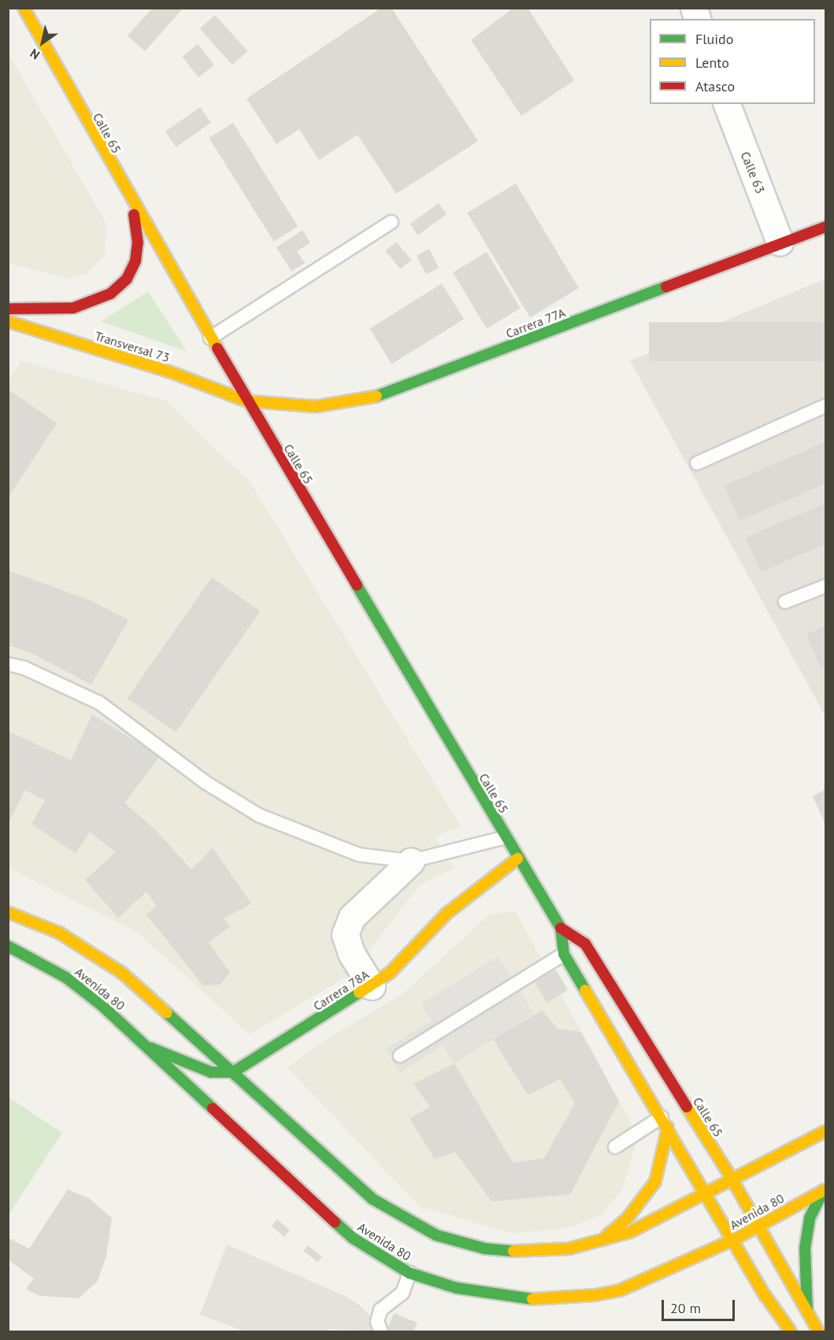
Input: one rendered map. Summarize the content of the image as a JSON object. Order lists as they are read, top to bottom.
{
  "streets": {
    "main road": [
      "Calle 65",
      "Carrera 77A",
      "Transversal 73",
      "Avenida 80",
      "Carrera 78A"
    ],
    "street": ["Calle 63"]
  },
  "crossings": [
    ["Calle 65", "Carrera 77A"],
    ["Calle 65", "Transversal 73"],
    ["Calle 65", "Avenida 80"],
    ["Calle 65", "Carrera 78A"],
    ["Calle 63", "Carrera 77A"],
    ["Carrera 77A", "Transversal 73"],
    ["Avenida 80", "Carrera 78A"]
  ],
  "legend": ["Fluido", "Lento", "Atasco"],
  "scale_bar": "20 m",
  "north": "bottom left"
}
